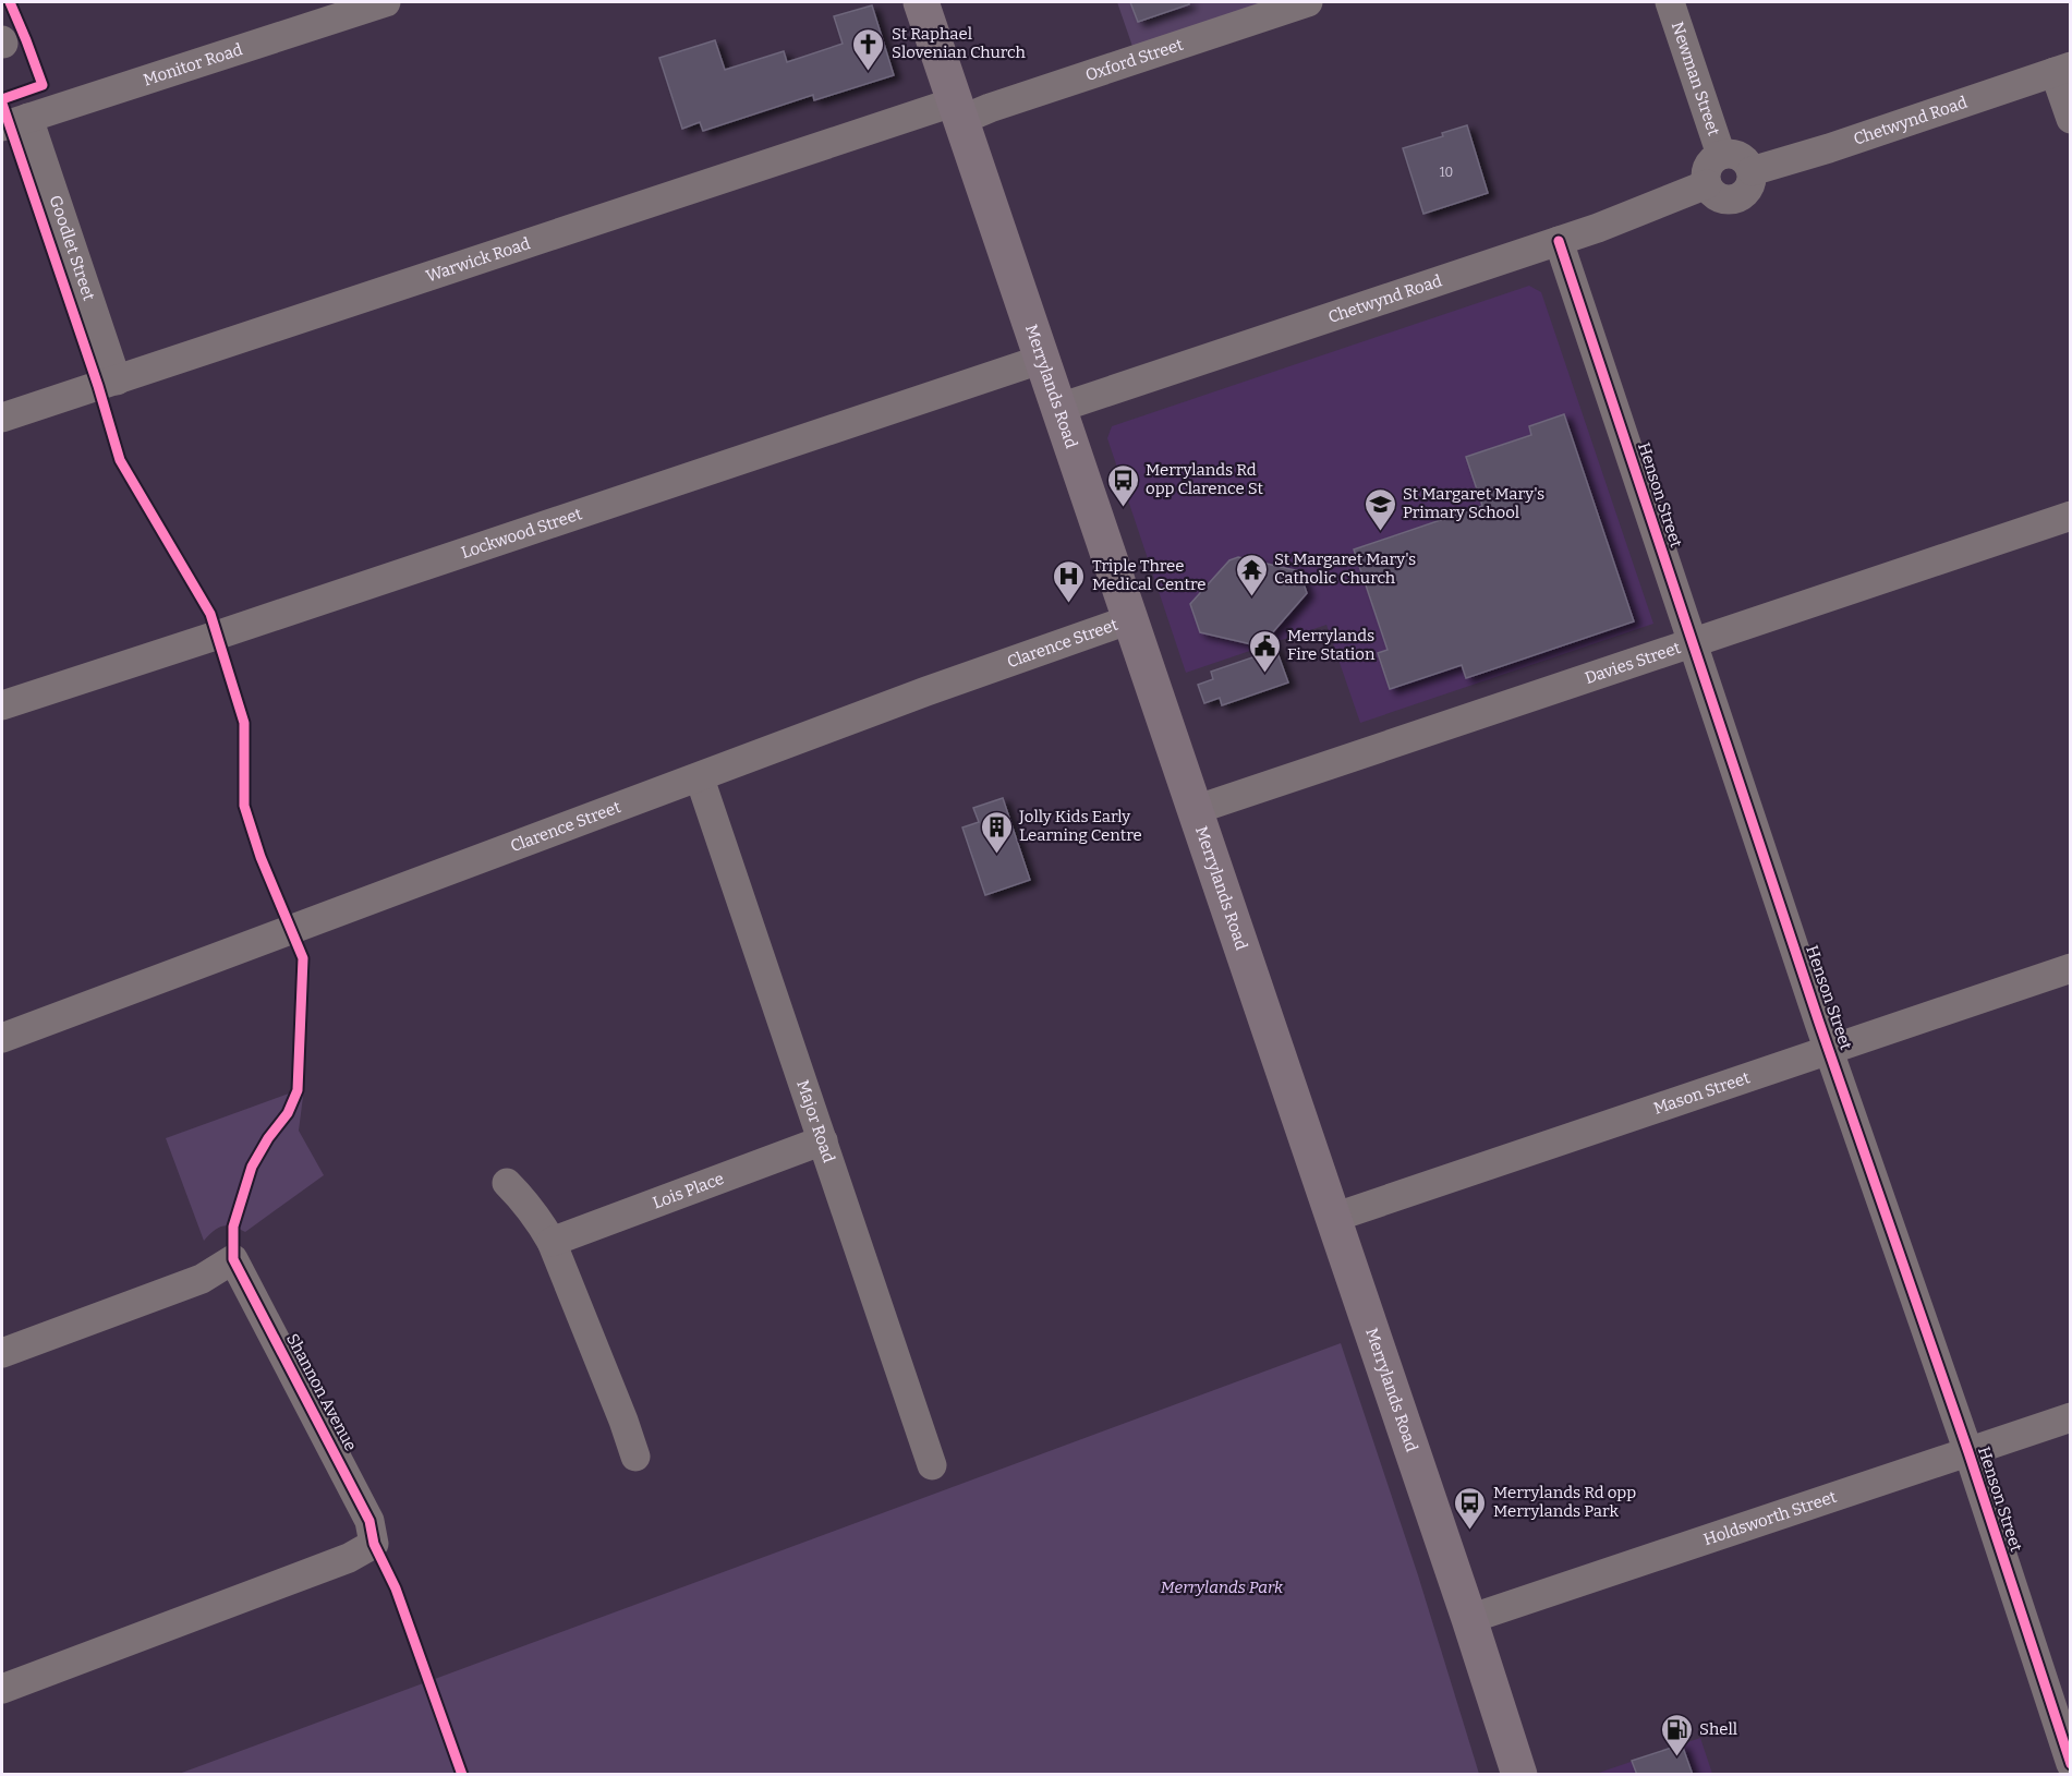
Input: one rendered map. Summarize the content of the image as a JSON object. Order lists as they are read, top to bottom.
{
  "streets": {
    "main road": ["Merrylands Road"],
    "street": [
      "Oxford Street",
      "Monitor Road",
      "Newman Street",
      "Chetwynd Road",
      "Goodlet Street",
      "Warwick Road",
      "Henson Street",
      "Lockwood Street",
      "Clarence Street",
      "Davies Street",
      "Mason Street",
      "Major Road",
      "Lois Place",
      "Shannon Avenue",
      "Holdsworth Street"
    ]
  },
  "crossings": [
    ["Oxford Street", "Warwick Road"],
    ["Oxford Street", "Merrylands Road"],
    ["Monitor Road", "Goodlet Street"],
    ["Newman Street", "Chetwynd Road"],
    ["Chetwynd Road", "Merrylands Road"],
    ["Chetwynd Road", "Henson Street"],
    ["Goodlet Street", "Warwick Road"],
    ["Warwick Road", "Merrylands Road"],
    ["Merrylands Road", "Lockwood Street"],
    ["Merrylands Road", "Clarence Street"],
    ["Merrylands Road", "Davies Street"],
    ["Merrylands Road", "Mason Street"],
    ["Merrylands Road", "Holdsworth Street"],
    ["Henson Street", "Davies Street"],
    ["Henson Street", "Mason Street"],
    ["Henson Street", "Holdsworth Street"],
    ["Clarence Street", "Major Road"],
    ["Major Road", "Lois Place"]
  ],
  "parks": ["Merrylands Park"],
  "places": {
    "church": ["St Raphael Slovenian Church"],
    "bus stop": ["Merrylands Rd opp Clarence St", "Merrylands Rd opp Merrylands Park"],
    "school or university": ["St Margaret Mary's Primary School"],
    "temple": ["St Margaret Mary's Catholic Church"],
    "hospital": ["Triple Three Medical Centre"],
    "public building": ["Merrylands Fire Station"],
    "building": ["Jolly Kids Early Learning Centre"],
    "fuel station": ["Shell"]
  },
  "house_numbers": ["10"]
}
